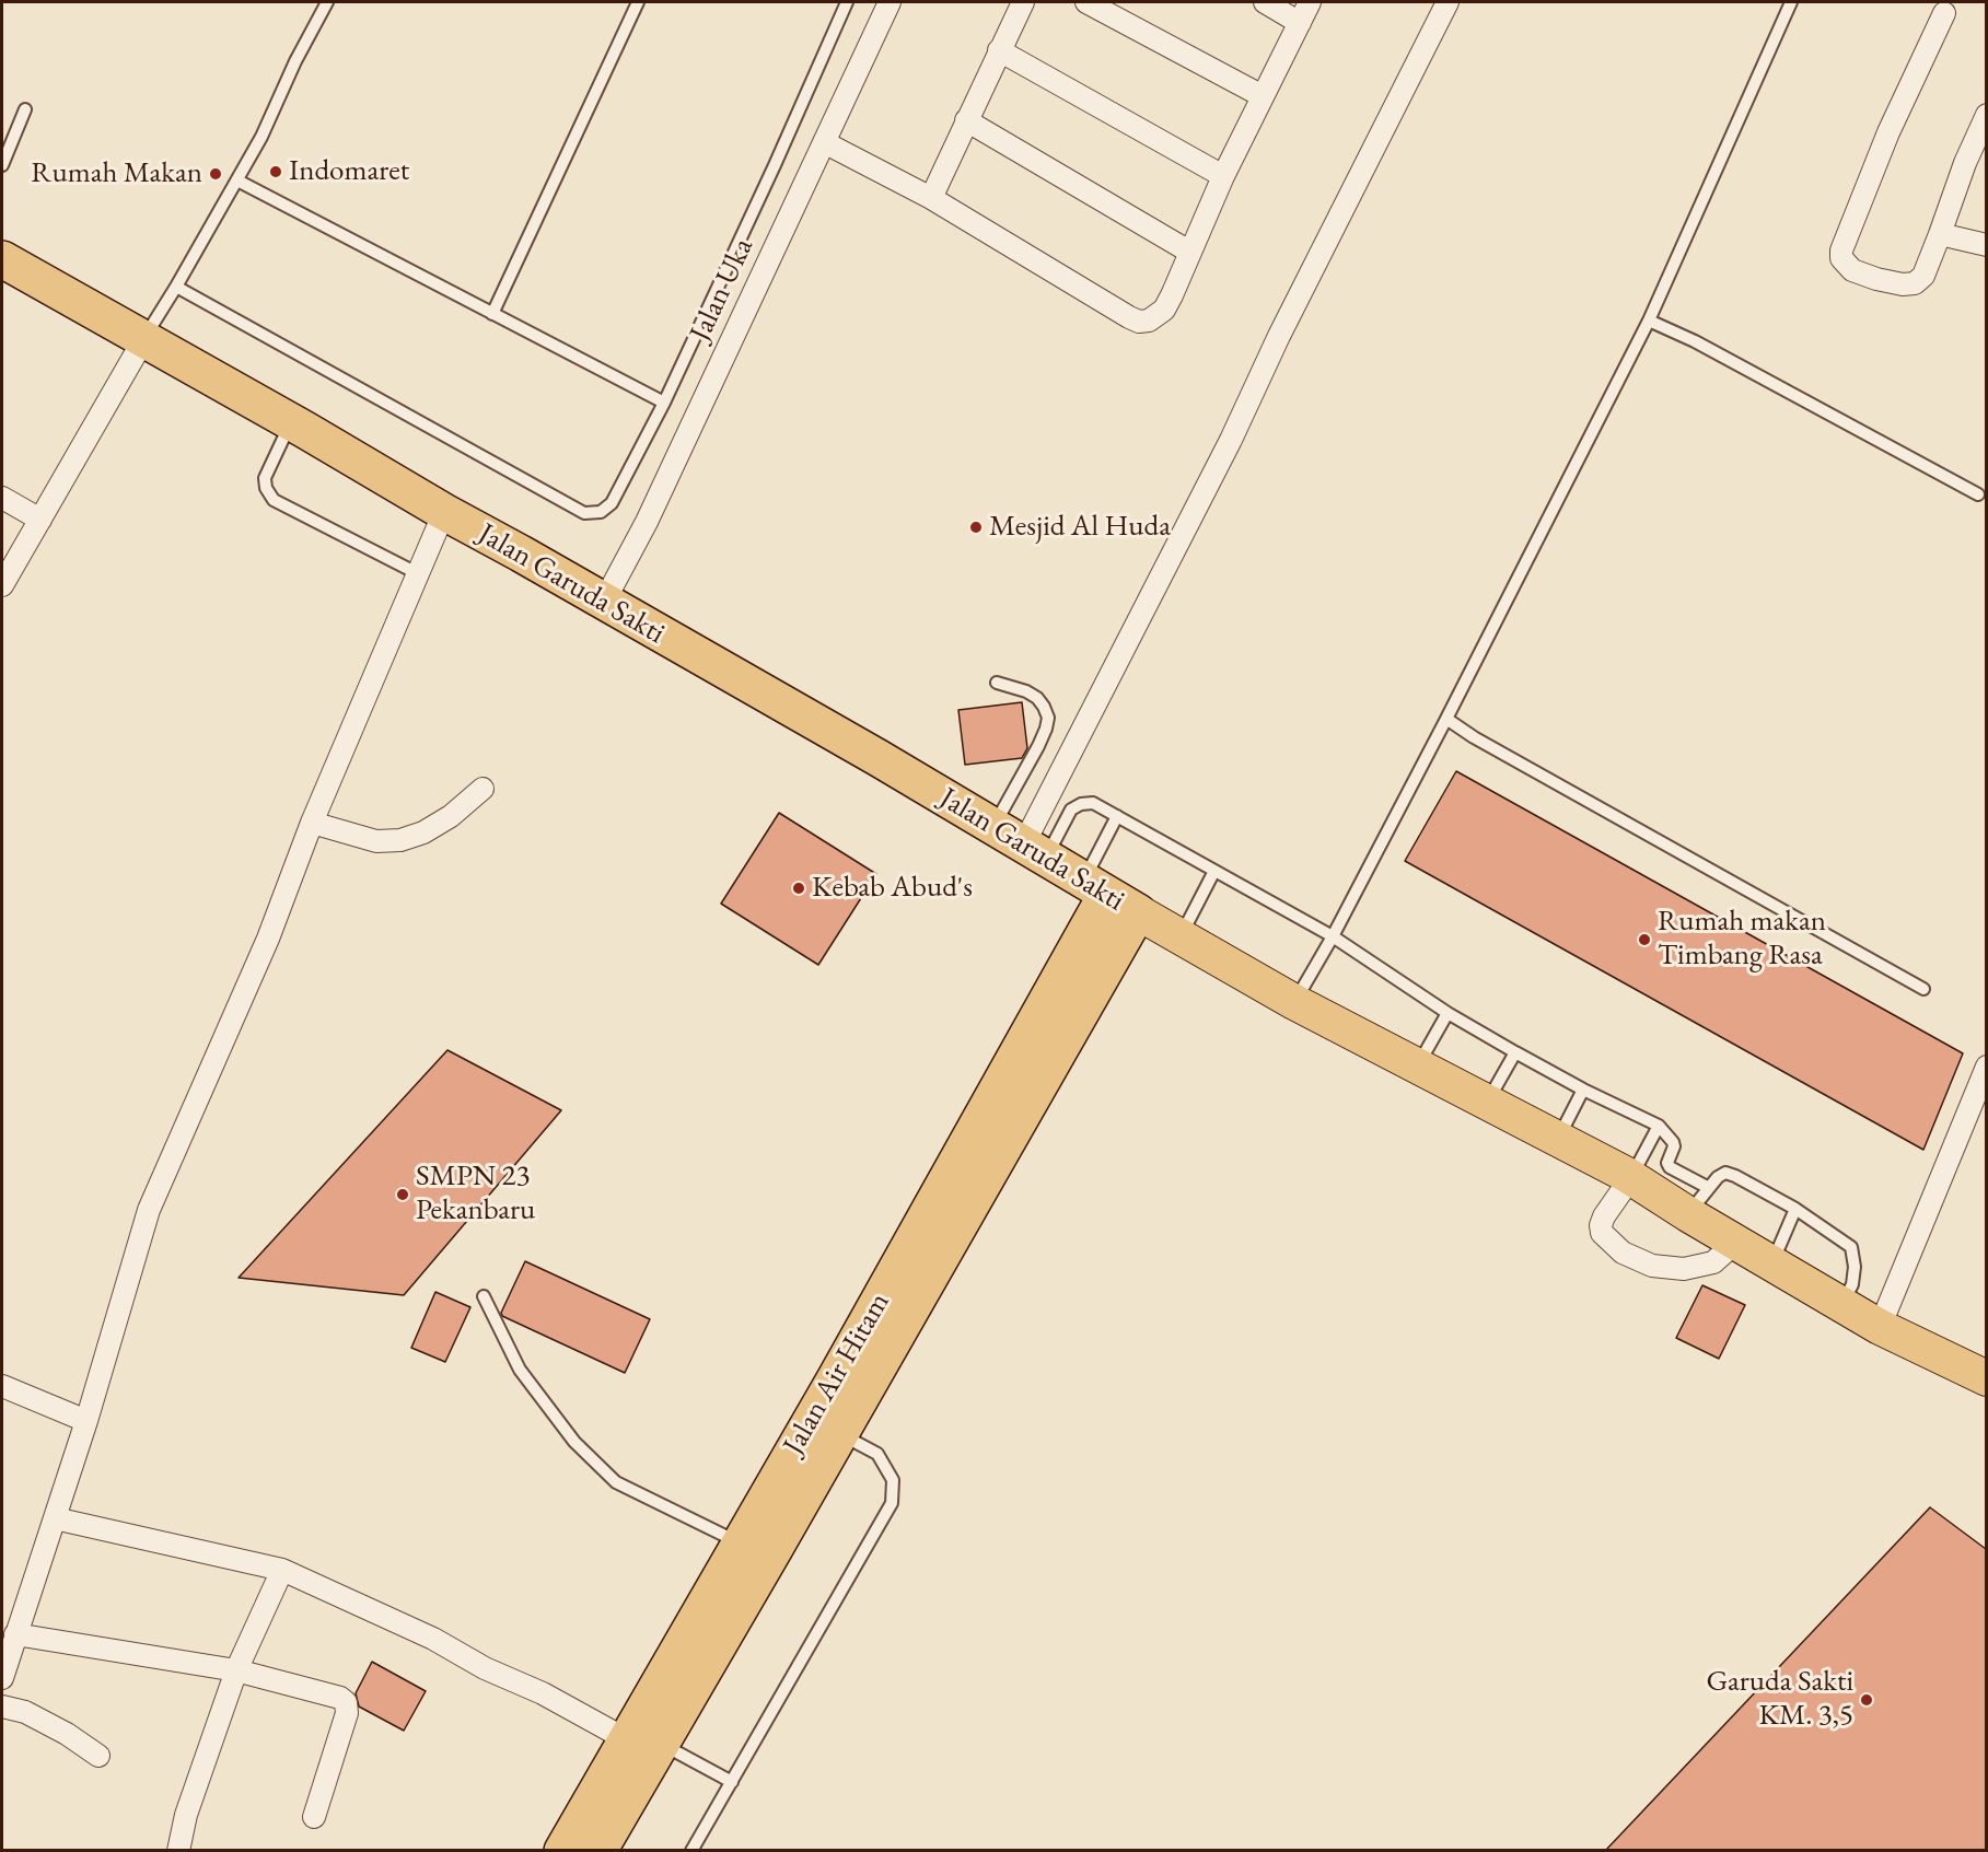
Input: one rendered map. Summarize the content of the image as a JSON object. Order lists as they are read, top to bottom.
{
  "streets": {
    "highway": ["Jalan Garuda Sakti", "Jalan Air Hitam"],
    "street": ["Jalan Uka"]
  },
  "crossings": [
    ["Jalan Uka", "Jalan Garuda Sakti"],
    ["Jalan Garuda Sakti", "Jalan Air Hitam"]
  ],
  "places": [
    "Indomaret",
    "Rumah Makan",
    "Mesjid Al Huda",
    "Kebab Abud's",
    "Rumah makan Timbang Rasa",
    "SMPN 23 Pekanbaru",
    "Garuda Sakti KM. 3,5"
  ]
}
